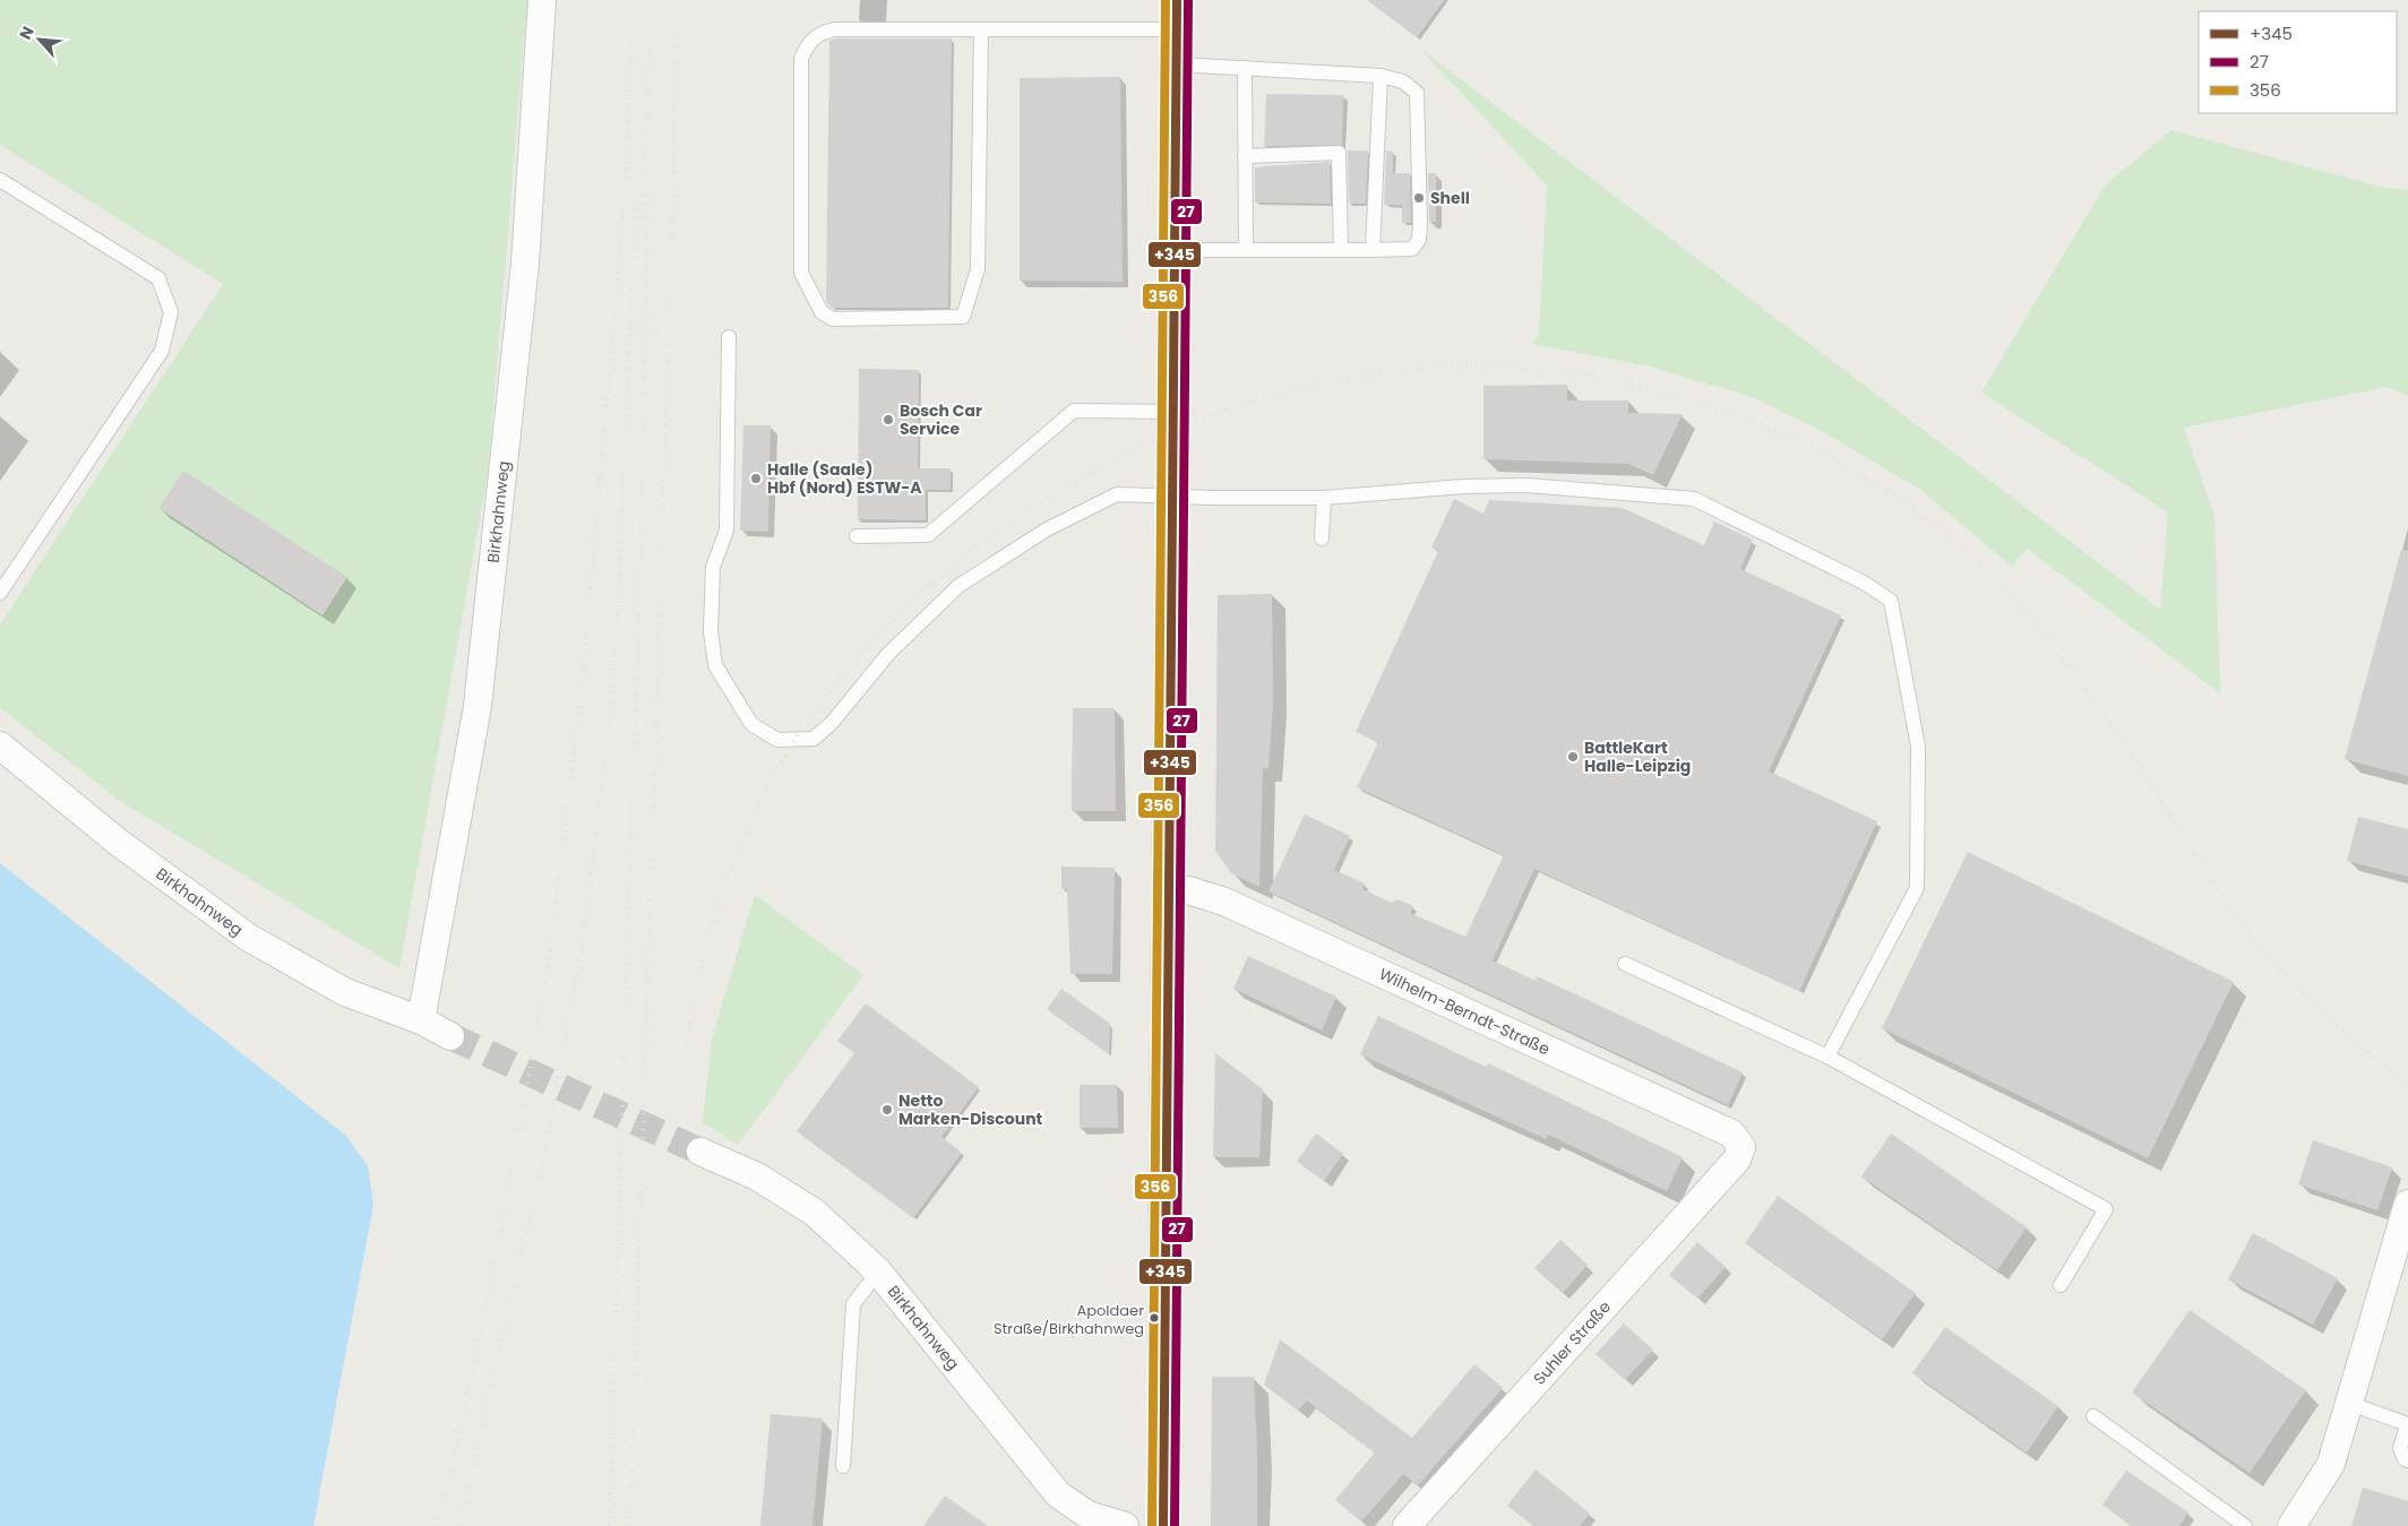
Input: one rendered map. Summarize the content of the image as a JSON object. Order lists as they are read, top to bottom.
{
  "streets": {
    "street": ["Birkhahnweg", "Wilhelm-Berndt-Straße", "Suhler Straße"]
  },
  "crossings": [
    ["Wilhelm-Berndt-Straße", "Suhler Straße"]
  ],
  "places": [
    "Shell",
    "Bosch Car Service",
    "Halle (Saale) Hbf (Nord) ESTW-A",
    "BattleKart Halle-Leipzig",
    "Netto Marken-Discount",
    "Apoldaer Straße/Birkhahnweg"
  ],
  "lines": ["transit line +345", "transit line 27", "transit line 356"],
  "legend": ["+345", "27", "356"],
  "north": "top left"
}
